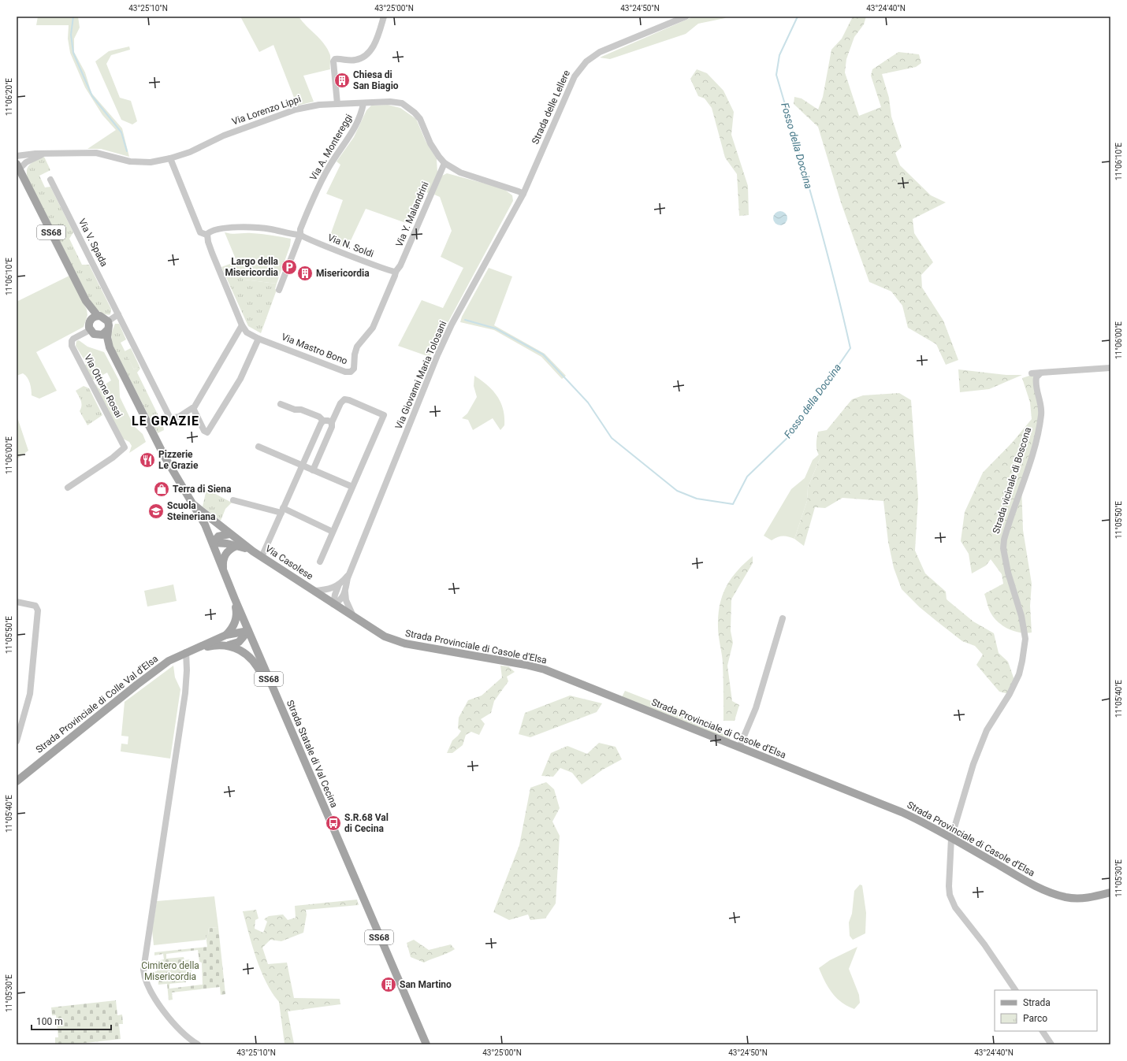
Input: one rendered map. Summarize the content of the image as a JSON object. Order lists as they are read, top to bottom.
{
  "streets": {
    "main road": [
      "SS68",
      "Via Casolese",
      "Strada Provinciale di Casole d'Elsa",
      "Strada Provinciale di Colle Val d'Elsa",
      "Strada Statale di Val Cecina"
    ],
    "street": [
      "Strada delle Lellere",
      "Via Lorenzo Lippi",
      "Via A. Montereggi",
      "Via Y. Malandrini",
      "Via V. Spada",
      "Via N. Soldi",
      "Via Mastro Bono",
      "Via Giovanni Maria Tolosani",
      "Via Ottone Rosai",
      "Strada vicinale di Boscona"
    ]
  },
  "crossings": [
    ["Strada delle Lellere", "Via Lorenzo Lippi"],
    ["Strada delle Lellere", "Via Giovanni Maria Tolosani"],
    ["Via Lorenzo Lippi", "Via A. Montereggi"],
    ["Via Lorenzo Lippi", "Via Y. Malandrini"],
    ["Via Lorenzo Lippi", "SS68"],
    ["Via Lorenzo Lippi", "Via Giovanni Maria Tolosani"],
    ["Via A. Montereggi", "Via N. Soldi"],
    ["Via Y. Malandrini", "Via N. Soldi"],
    ["Via Y. Malandrini", "Via Mastro Bono"],
    ["SS68", "Via Ottone Rosai"],
    ["SS68", "Via Casolese"],
    ["SS68", "Strada Statale di Val Cecina"],
    ["Via N. Soldi", "Via Mastro Bono"],
    ["Via Giovanni Maria Tolosani", "Via Casolese"],
    ["Via Giovanni Maria Tolosani", "Strada Provinciale di Casole d'Elsa"],
    ["Strada vicinale di Boscona", "Strada Provinciale di Casole d'Elsa"],
    ["Via Casolese", "Strada Provinciale di Casole d'Elsa"],
    ["Strada Provinciale di Colle Val d'Elsa", "Strada Statale di Val Cecina"]
  ],
  "districts": ["LE GRAZIE"],
  "water": ["Fosso della Doccina"],
  "parks": ["Cimitero della Misericordia"],
  "places": {
    "building": ["Chiesa di San Biagio", "Misericordia", "San Martino"],
    "parking": ["Largo della Misericordia"],
    "restaurant": ["Pizzerie Le Grazie"],
    "shop": ["Terra di Siena"],
    "school or university": ["Scuola Steineriana"],
    "bus stop": ["S.R.68 Val di Cecina"]
  },
  "legend": ["Strada", "Parco"],
  "scale_bar": "100 m",
  "coordinates": [
    "43°25'10\"N",
    "43°25'00\"N",
    "43°24'50\"N",
    "43°24'40\"N",
    "11°06'20\"E",
    "11°06'10\"E",
    "11°06'00\"E",
    "11°05'50\"E",
    "11°05'40\"E",
    "11°05'30\"E"
  ]
}
